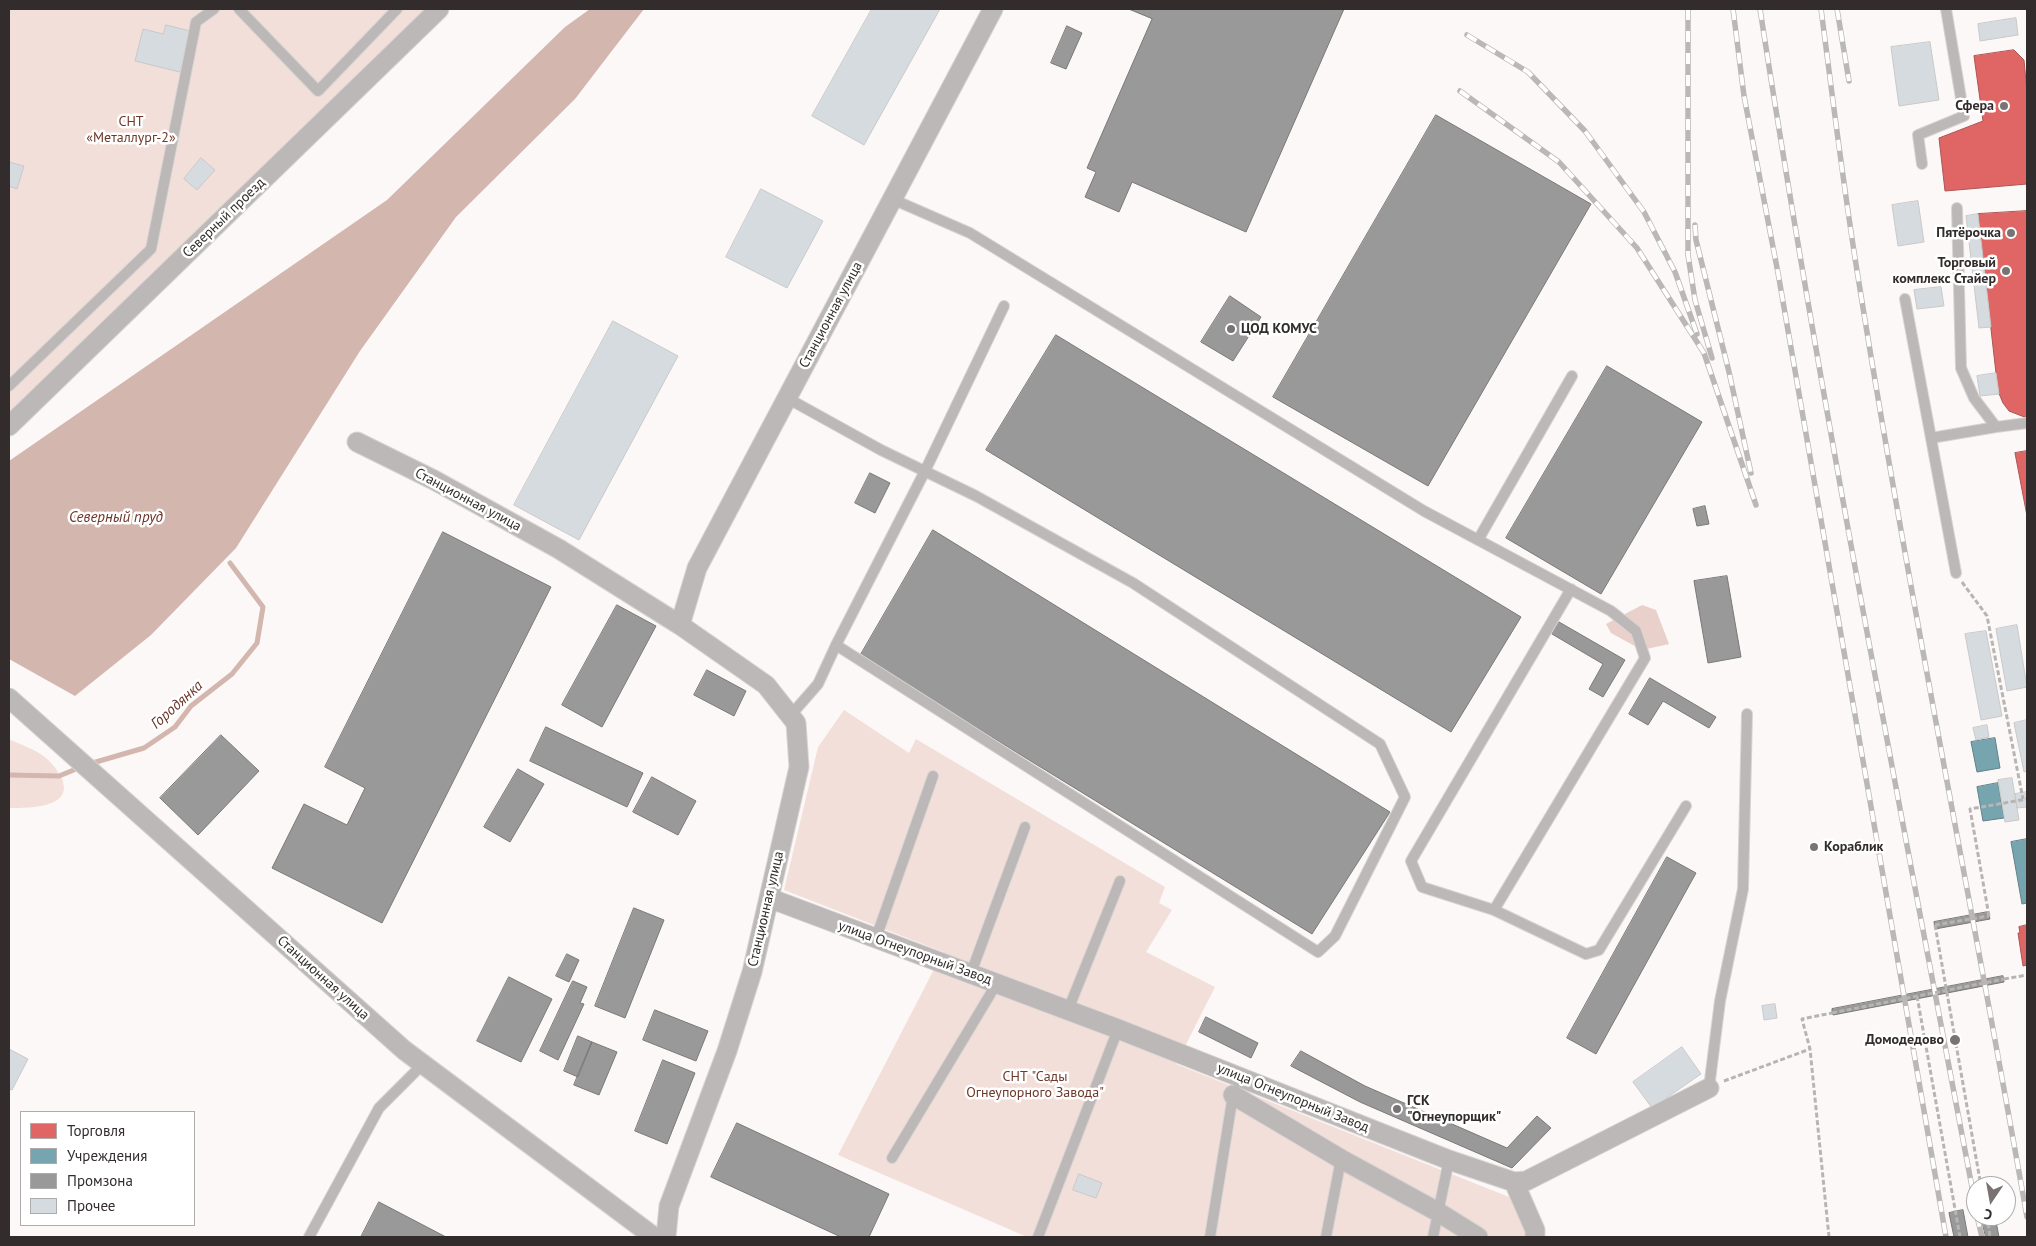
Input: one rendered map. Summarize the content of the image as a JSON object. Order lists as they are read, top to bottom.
{
  "streets": {
    "street": ["Северный проезд", "Станционная улица", "улица Огнеупорный Завод"]
  },
  "crossings": [
    ["Станционная улица", "улица Огнеупорный Завод"]
  ],
  "water": ["Северный пруд", "Городянка"],
  "parks": ["СНТ «Металлург-2»", "СНТ \"Сады Огнеупорного Завода\""],
  "places": [
    "Сфера",
    "Пятёрочка",
    "Торговый комплекс Стайер",
    "ЦОД КОМУС",
    "Кораблик",
    "Домодедово",
    "ГСК \"Огнеупорщик\""
  ],
  "legend": [
    "Торговля",
    "Учреждения",
    "Промзона",
    "Прочее"
  ],
  "north": "bottom"
}
